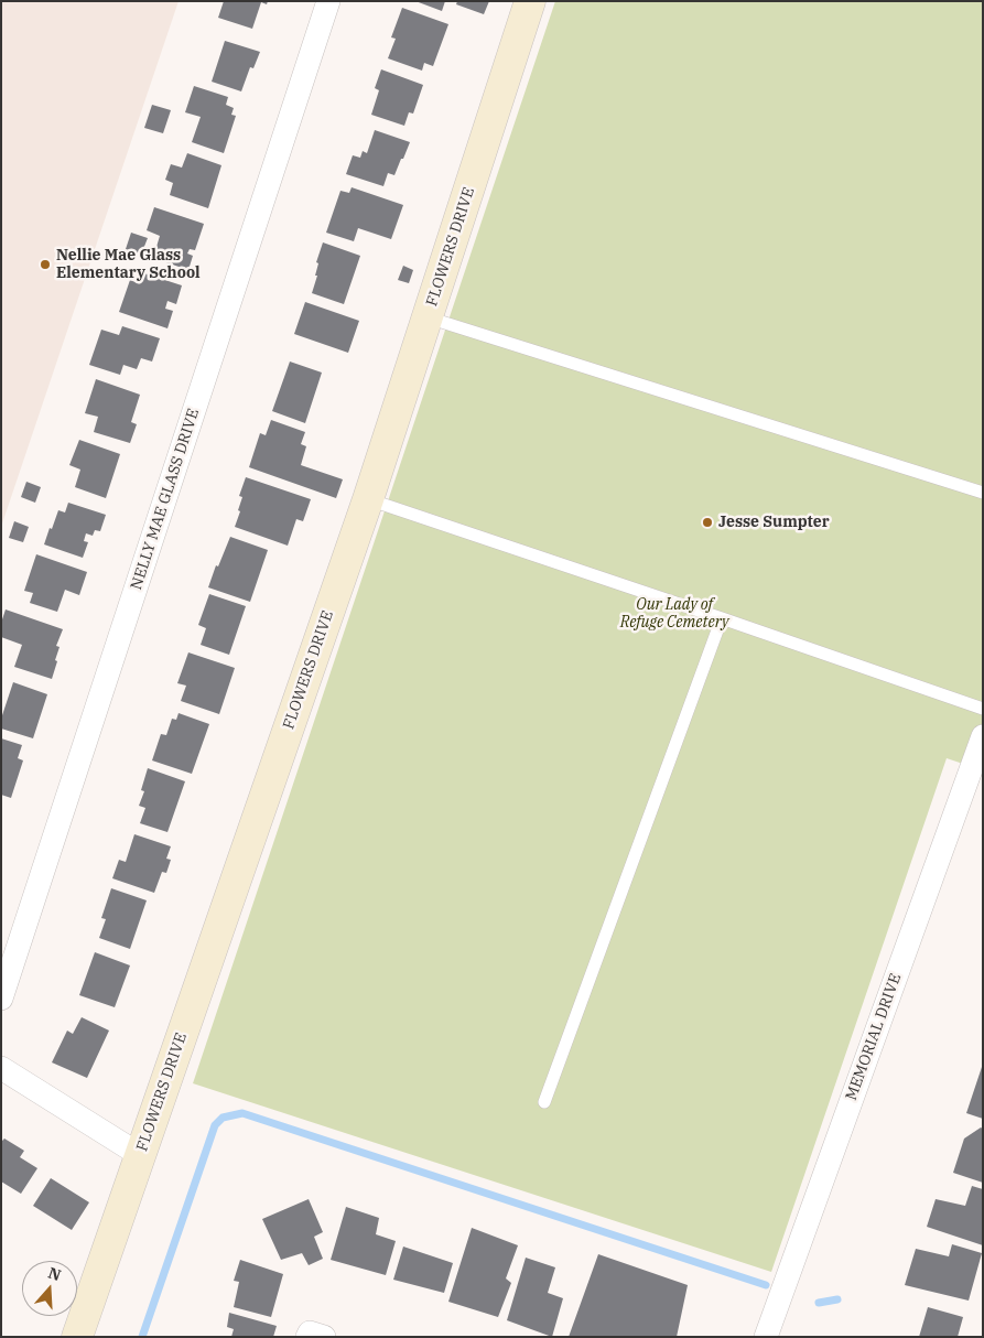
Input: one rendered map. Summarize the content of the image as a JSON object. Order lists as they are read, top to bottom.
{
  "streets": {
    "street": ["FLOWERS DRIVE", "NELLY MAE GLASS DRIVE", "MEMORIAL DRIVE"]
  },
  "parks": ["Our Lady of Refuge Cemetery"],
  "places": ["Nellie Mae Glass Elementary School", "Jesse Sumpter"],
  "north": "top"
}
